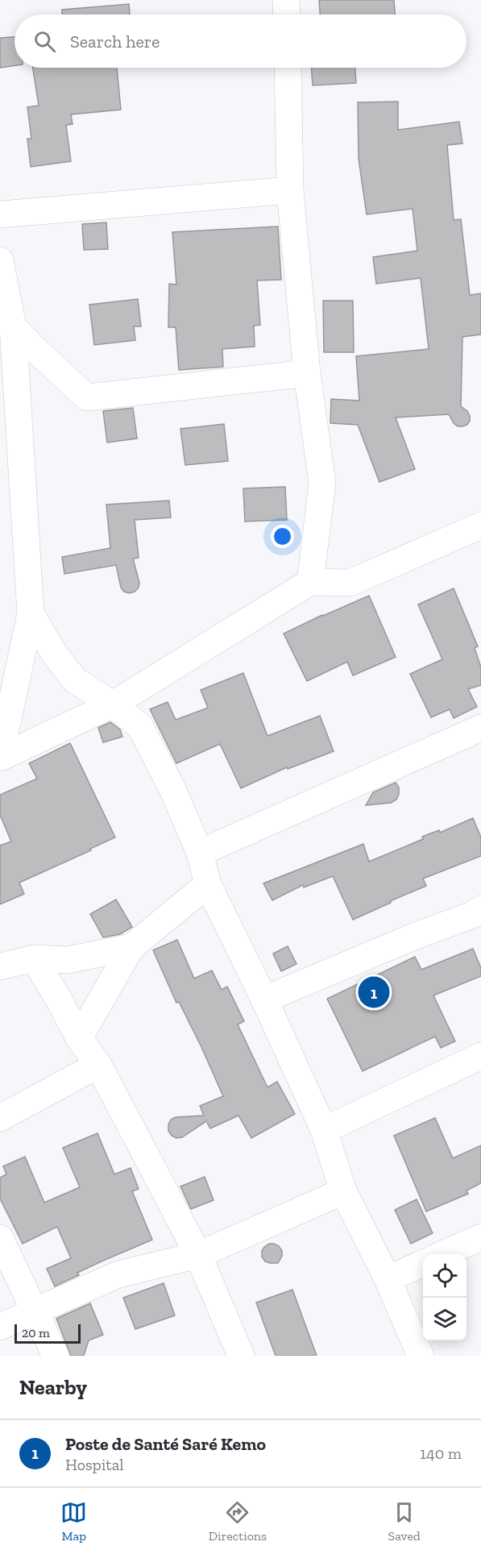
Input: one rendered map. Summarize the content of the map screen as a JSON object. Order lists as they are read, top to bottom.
{
  "scale_bar": "20 m",
  "page": {
    "search": "Search here",
    "pins": "1",
    "scale": "20 m",
    "heading": "Nearby",
    "list": [
      {
        "mark": "1",
        "name": "Poste de Santé Saré Kemo",
        "note": "Hospital",
        "value": "140 m"
      }
    ],
    "nav": ["Map", "Directions", "Saved"]
  }
}
